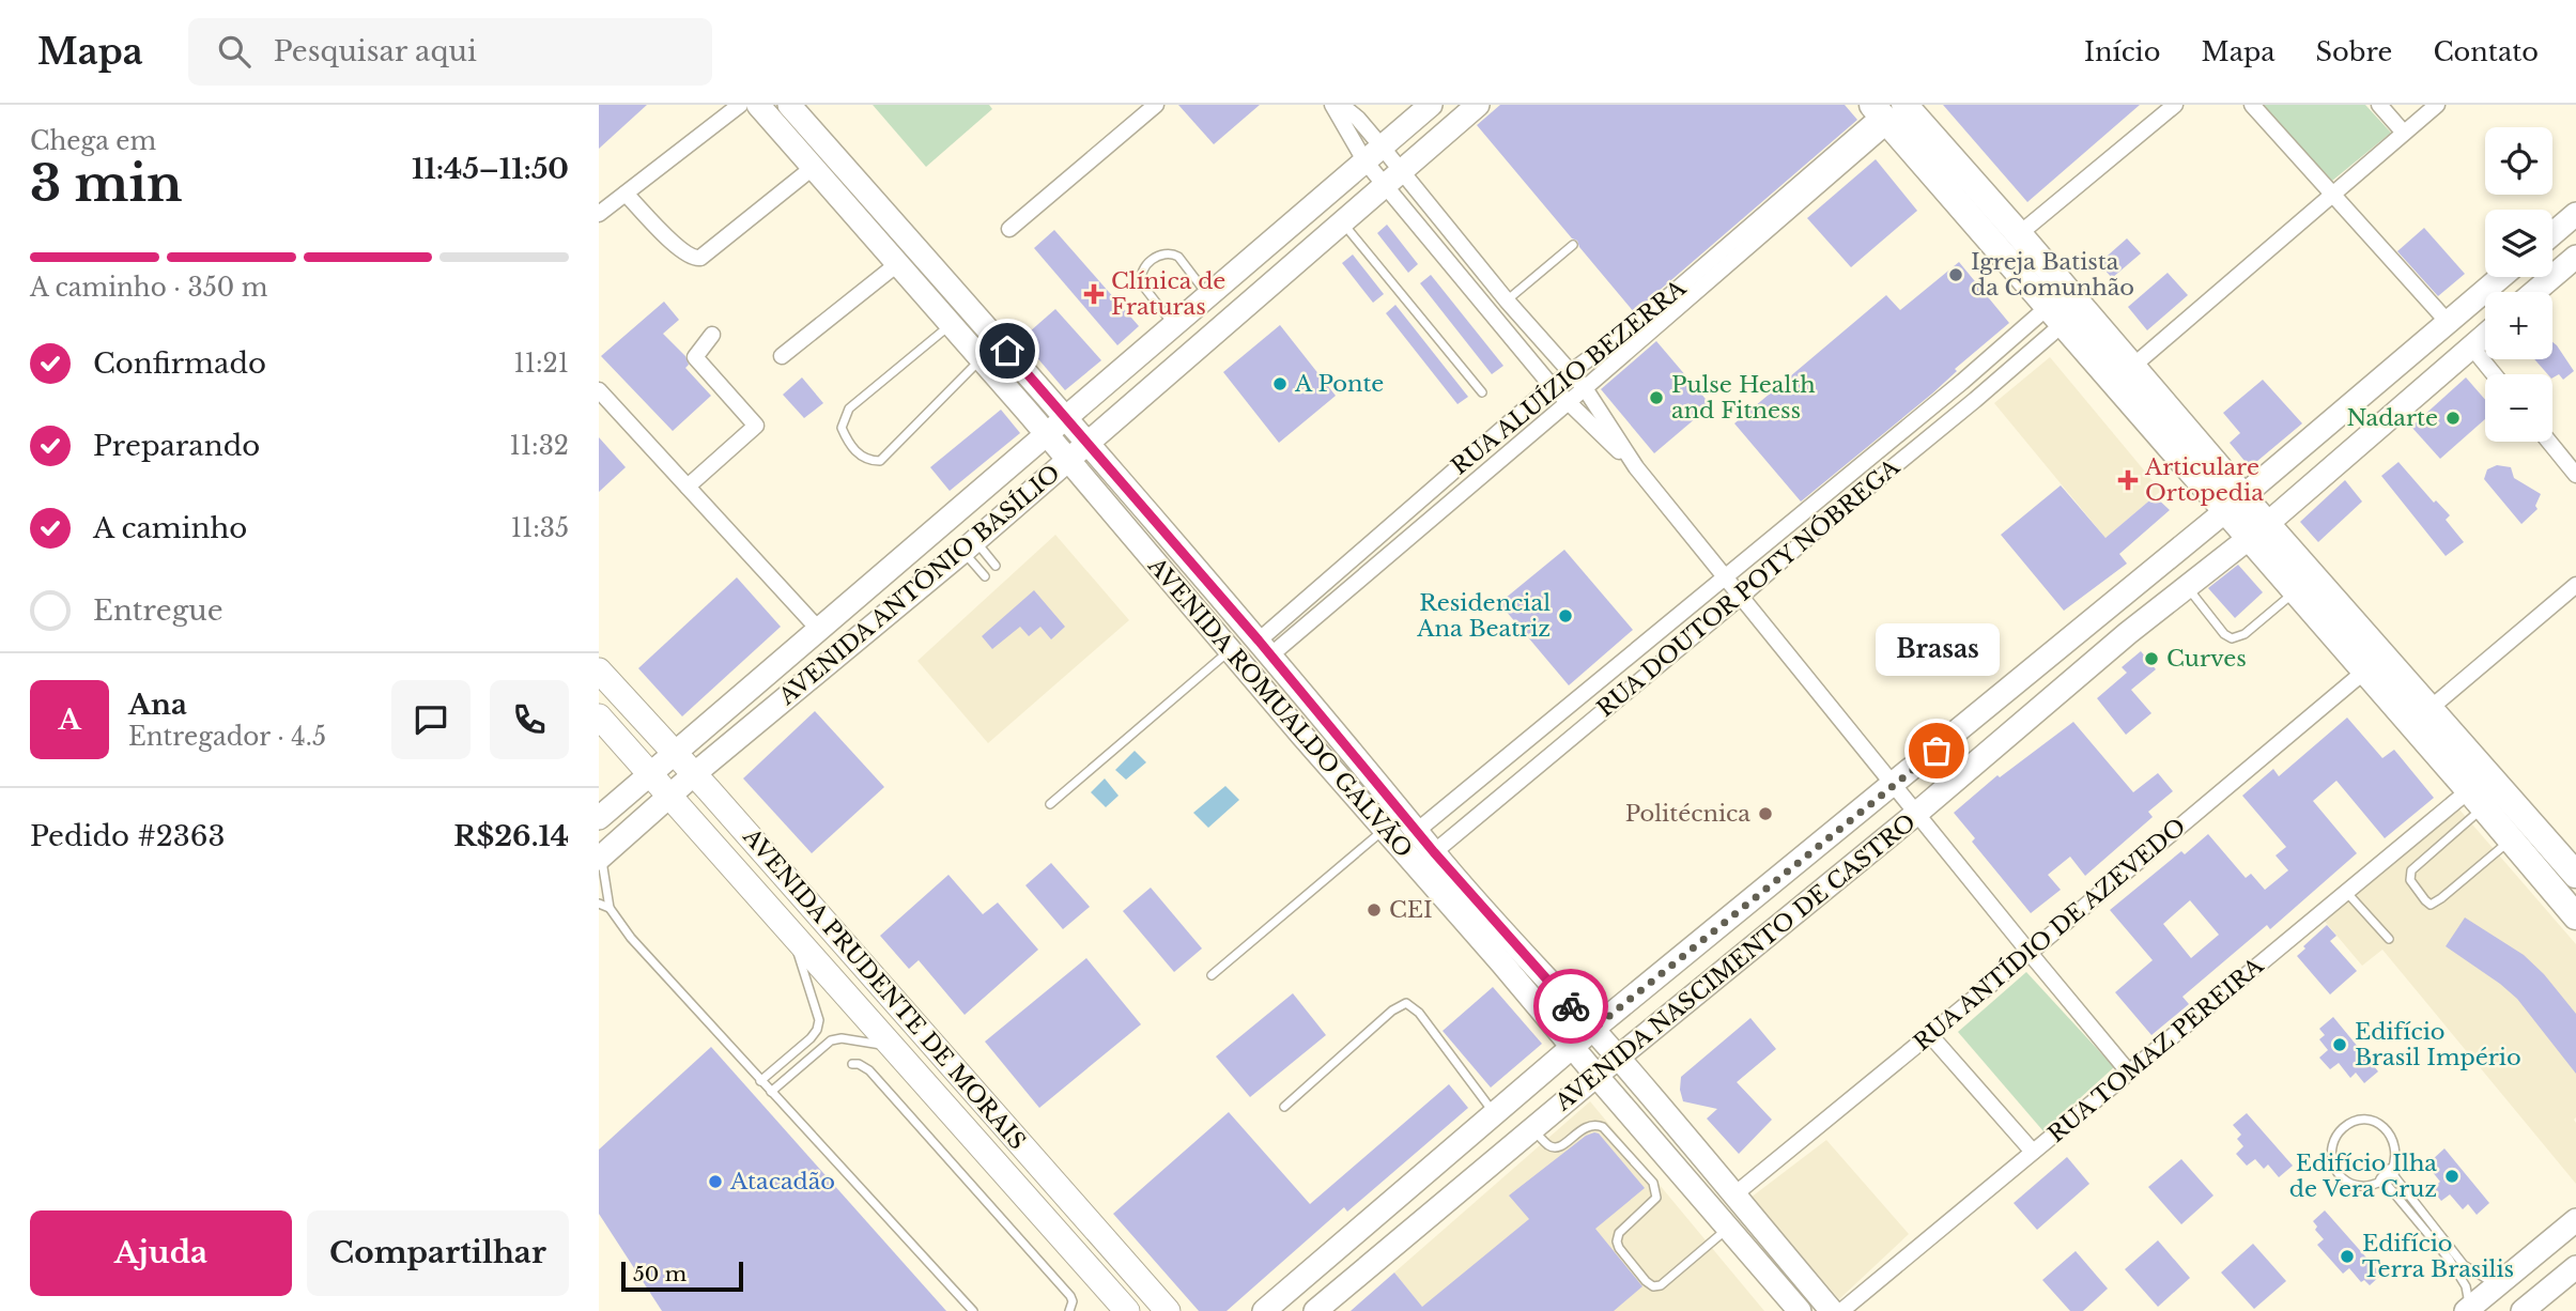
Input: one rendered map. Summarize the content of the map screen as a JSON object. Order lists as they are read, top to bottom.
{
  "streets": {
    "main road": [
      "AVENIDA ANTÔNIO BASÍLIO",
      "AVENIDA ROMUALDO GALVÃO",
      "AVENIDA NASCIMENTO DE CASTRO",
      "AVENIDA PRUDENTE DE MORAIS"
    ],
    "street": [
      "RUA ALUÍZIO BEZERRA",
      "RUA DOUTOR POTY NÓBREGA",
      "RUA ANTÍDIO DE AZEVEDO",
      "RUA TOMAZ PEREIRA"
    ]
  },
  "crossings": [
    ["RUA ALUÍZIO BEZERRA", "AVENIDA ROMUALDO GALVÃO"],
    ["AVENIDA ANTÔNIO BASÍLIO", "AVENIDA ROMUALDO GALVÃO"],
    ["AVENIDA ANTÔNIO BASÍLIO", "AVENIDA PRUDENTE DE MORAIS"],
    ["RUA DOUTOR POTY NÓBREGA", "AVENIDA ROMUALDO GALVÃO"],
    ["AVENIDA ROMUALDO GALVÃO", "RUA ANTÍDIO DE AZEVEDO"],
    ["AVENIDA ROMUALDO GALVÃO", "AVENIDA NASCIMENTO DE CASTRO"]
  ],
  "places": {
    "other": [
      "Igreja Batista da Comunhão",
      "A Ponte",
      "Pulse Health and Fitness",
      "Nadarte",
      "Residencial Ana Beatriz",
      "Curves",
      "Brasas",
      "Politécnica",
      "CEI",
      "Edifício Brasil Império",
      "Edifício Ilha de Vera Cruz",
      "Atacadão",
      "Edifício Terra Brasilis"
    ],
    "health": ["Clínica de Fraturas", "Articulare Ortopedia"]
  },
  "scale_bar": "50 m",
  "page": {
    "header": "Mapa",
    "search": "Pesquisar aqui",
    "nav": [
      "Início",
      "Mapa",
      "Sobre",
      "Contato"
    ],
    "heading": ["3 min", "Chega em", "11:45–11:50"],
    "panel": [
      "Ana",
      "Entregador · 4.5",
      "Pedido #2363",
      "R$26.14"
    ],
    "map_buttons": ["+", "−"],
    "bar": "A caminho · 350 m",
    "list": [
      ["Confirmado", "11:21"],
      ["Preparando", "11:32"],
      ["A caminho", "11:35"],
      "Entregue"
    ],
    "bubble": "Brasas",
    "round": "A",
    "buttons": ["Ajuda", "Compartilhar"],
    "scale": "50 m"
  }
}
